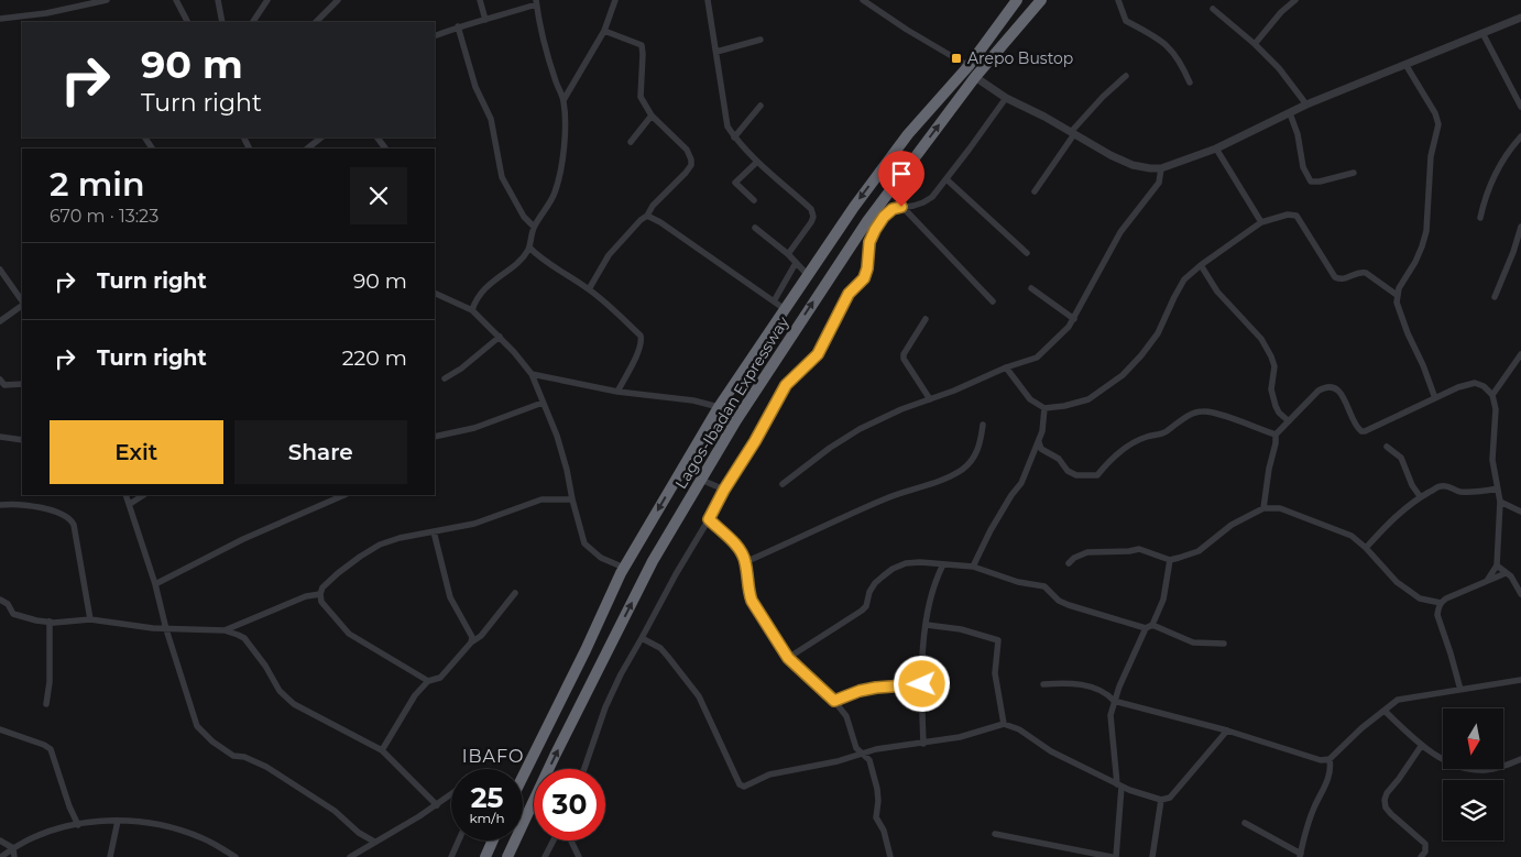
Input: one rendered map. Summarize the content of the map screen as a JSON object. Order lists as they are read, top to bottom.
{
  "streets": {
    "highway": ["Lagos-Ibadan Expressway"]
  },
  "districts": ["IBAFO"],
  "places": {
    "transit": ["Arepo Bustop"]
  },
  "north": "bottom",
  "page": {
    "turn": ["90 m", "Turn right"],
    "heading": ["2 min", "670 m · 13:23"],
    "list": [
      {
        "name": "Turn right",
        "value": "90 m"
      },
      {
        "name": "Turn right",
        "value": "220 m"
      }
    ],
    "buttons": ["Exit", "Share"],
    "speed": "25 km/h",
    "limit": "30"
  }
}
